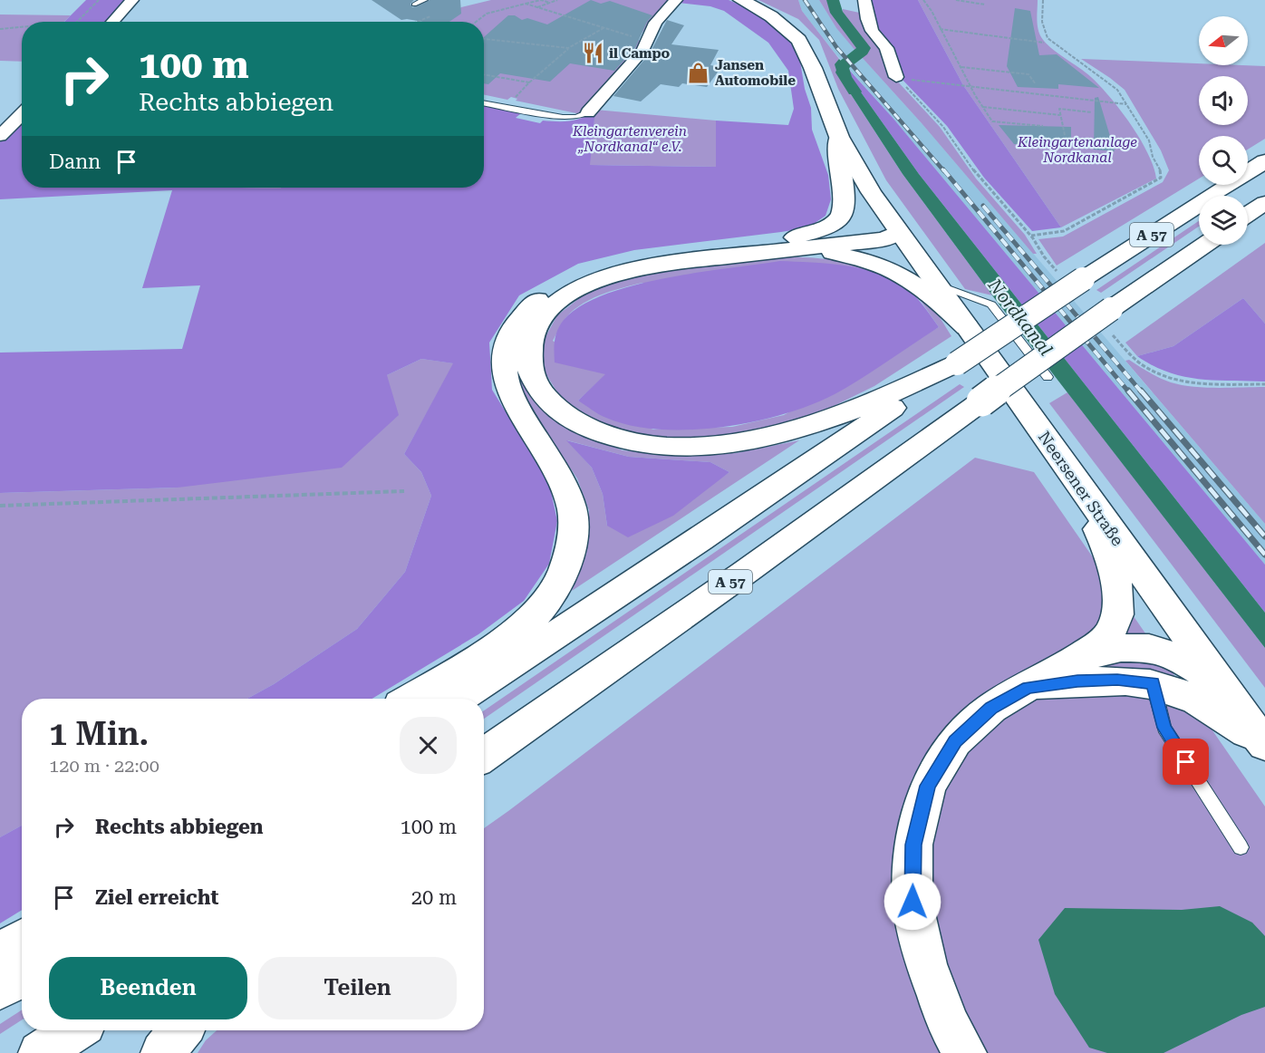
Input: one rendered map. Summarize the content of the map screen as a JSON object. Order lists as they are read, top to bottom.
{
  "streets": {
    "main road": ["A 57", "Neersener Straße"]
  },
  "water": ["Nordkanal"],
  "parks": ["Kleingartenverein „Nordkanal“ e.V.", "Kleingartenanlage Nordkanal"],
  "places": {
    "restaurant": ["il Campo"],
    "shop": ["Jansen Automobile"]
  },
  "north": "left",
  "page": {
    "turn": ["100 m", "Rechts abbiegen"],
    "then": "Dann",
    "heading": ["1 Min.", "120 m · 22:00"],
    "list": [
      {
        "name": "Rechts abbiegen",
        "value": "100 m"
      },
      {
        "name": "Ziel erreicht",
        "value": "20 m"
      }
    ],
    "buttons": ["Beenden", "Teilen"]
  }
}
